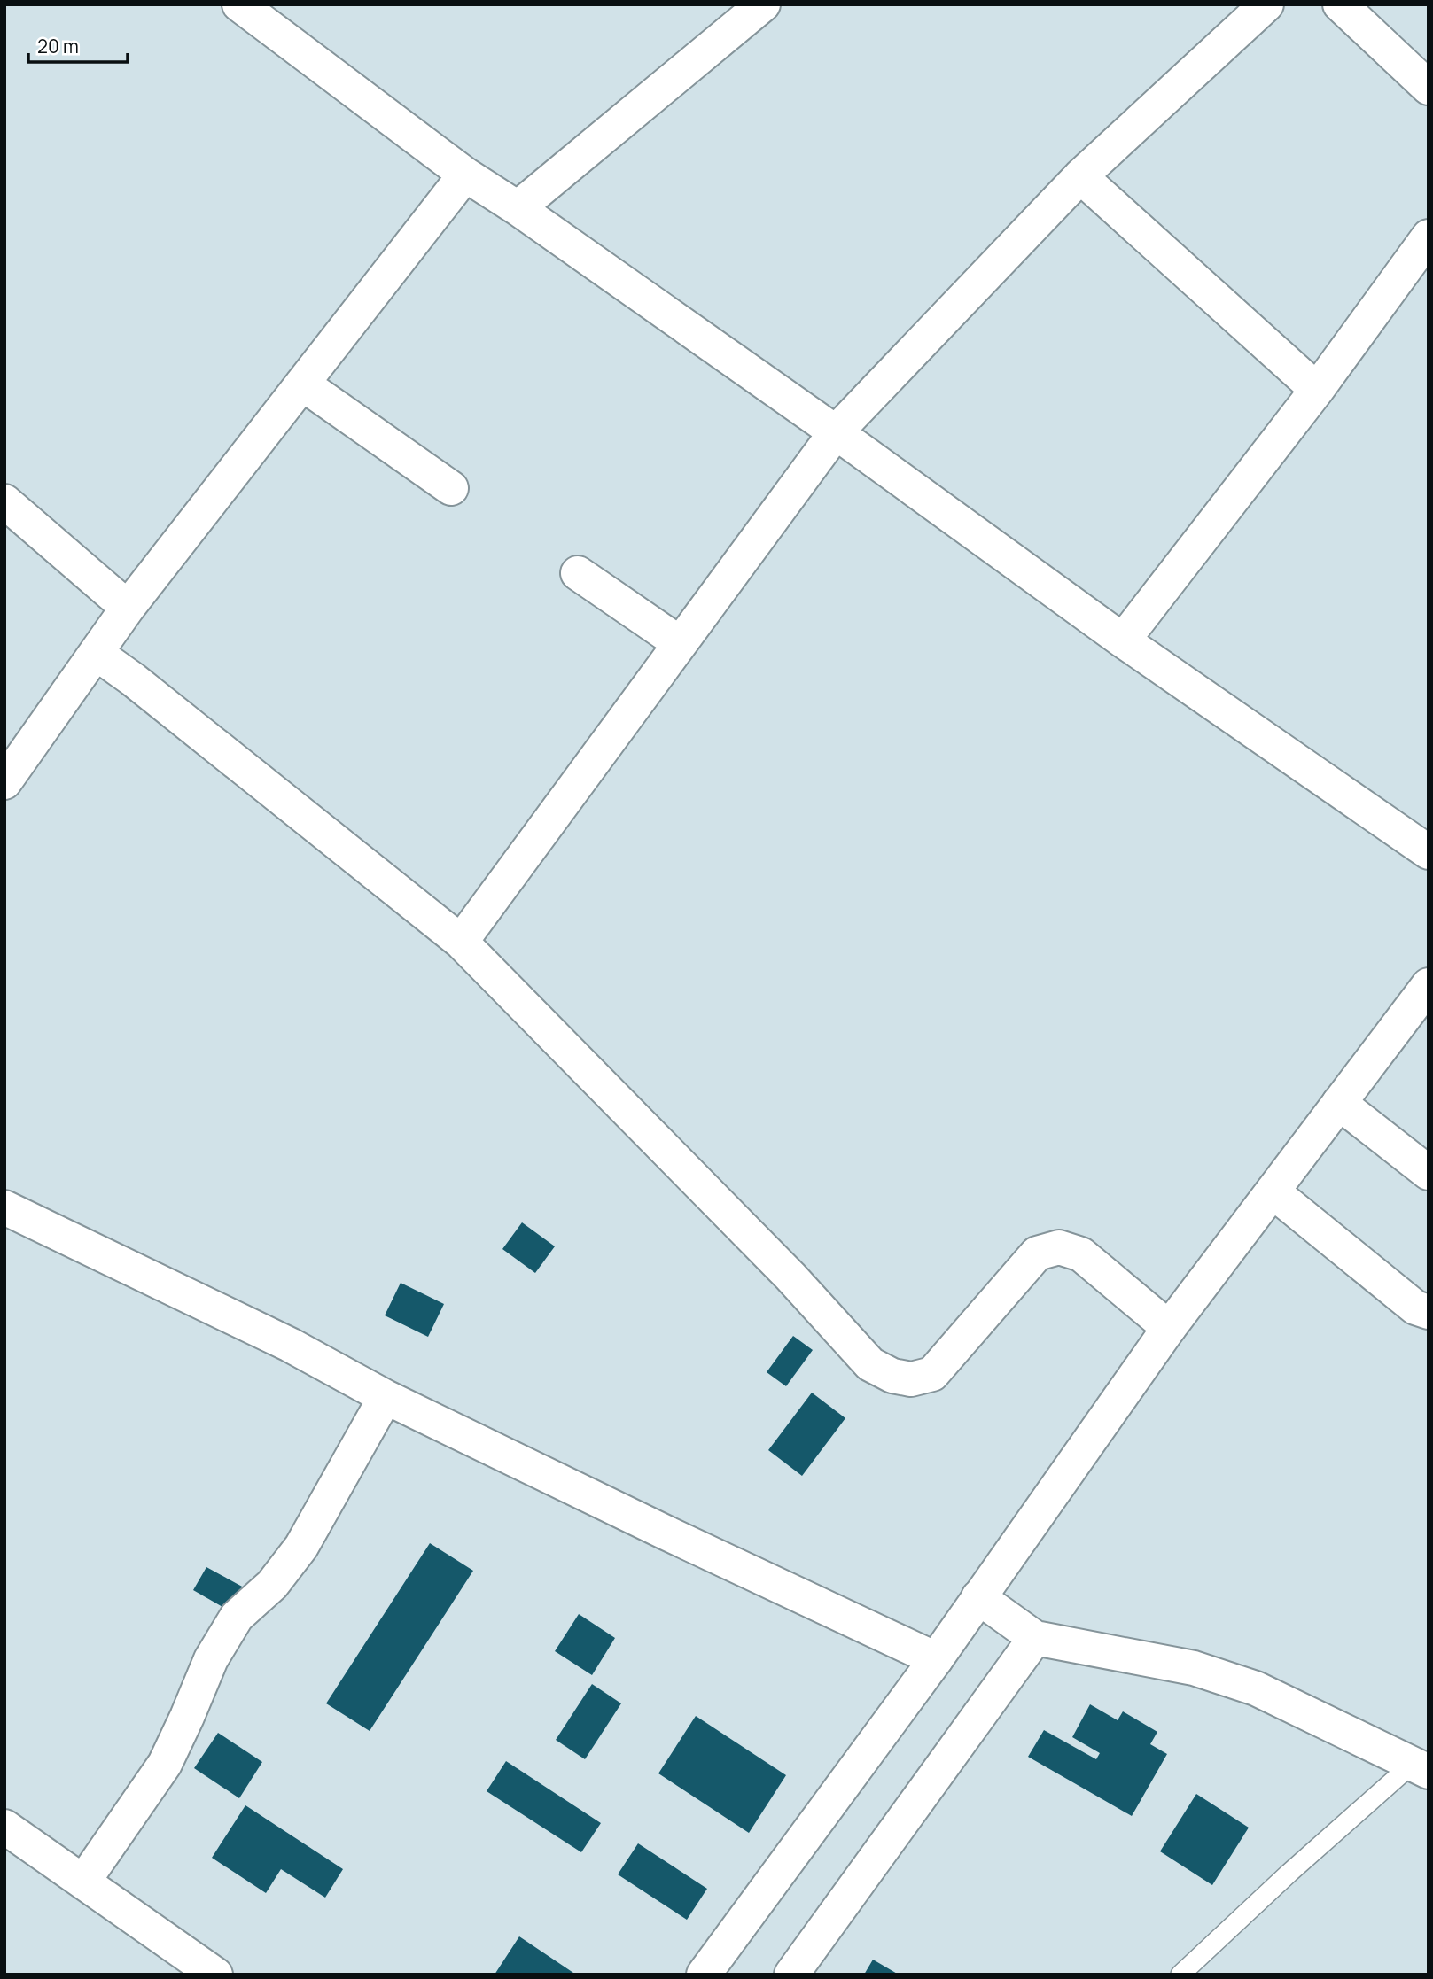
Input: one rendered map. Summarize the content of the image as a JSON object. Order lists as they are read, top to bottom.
{
  "scale_bar": "20 m"
}
